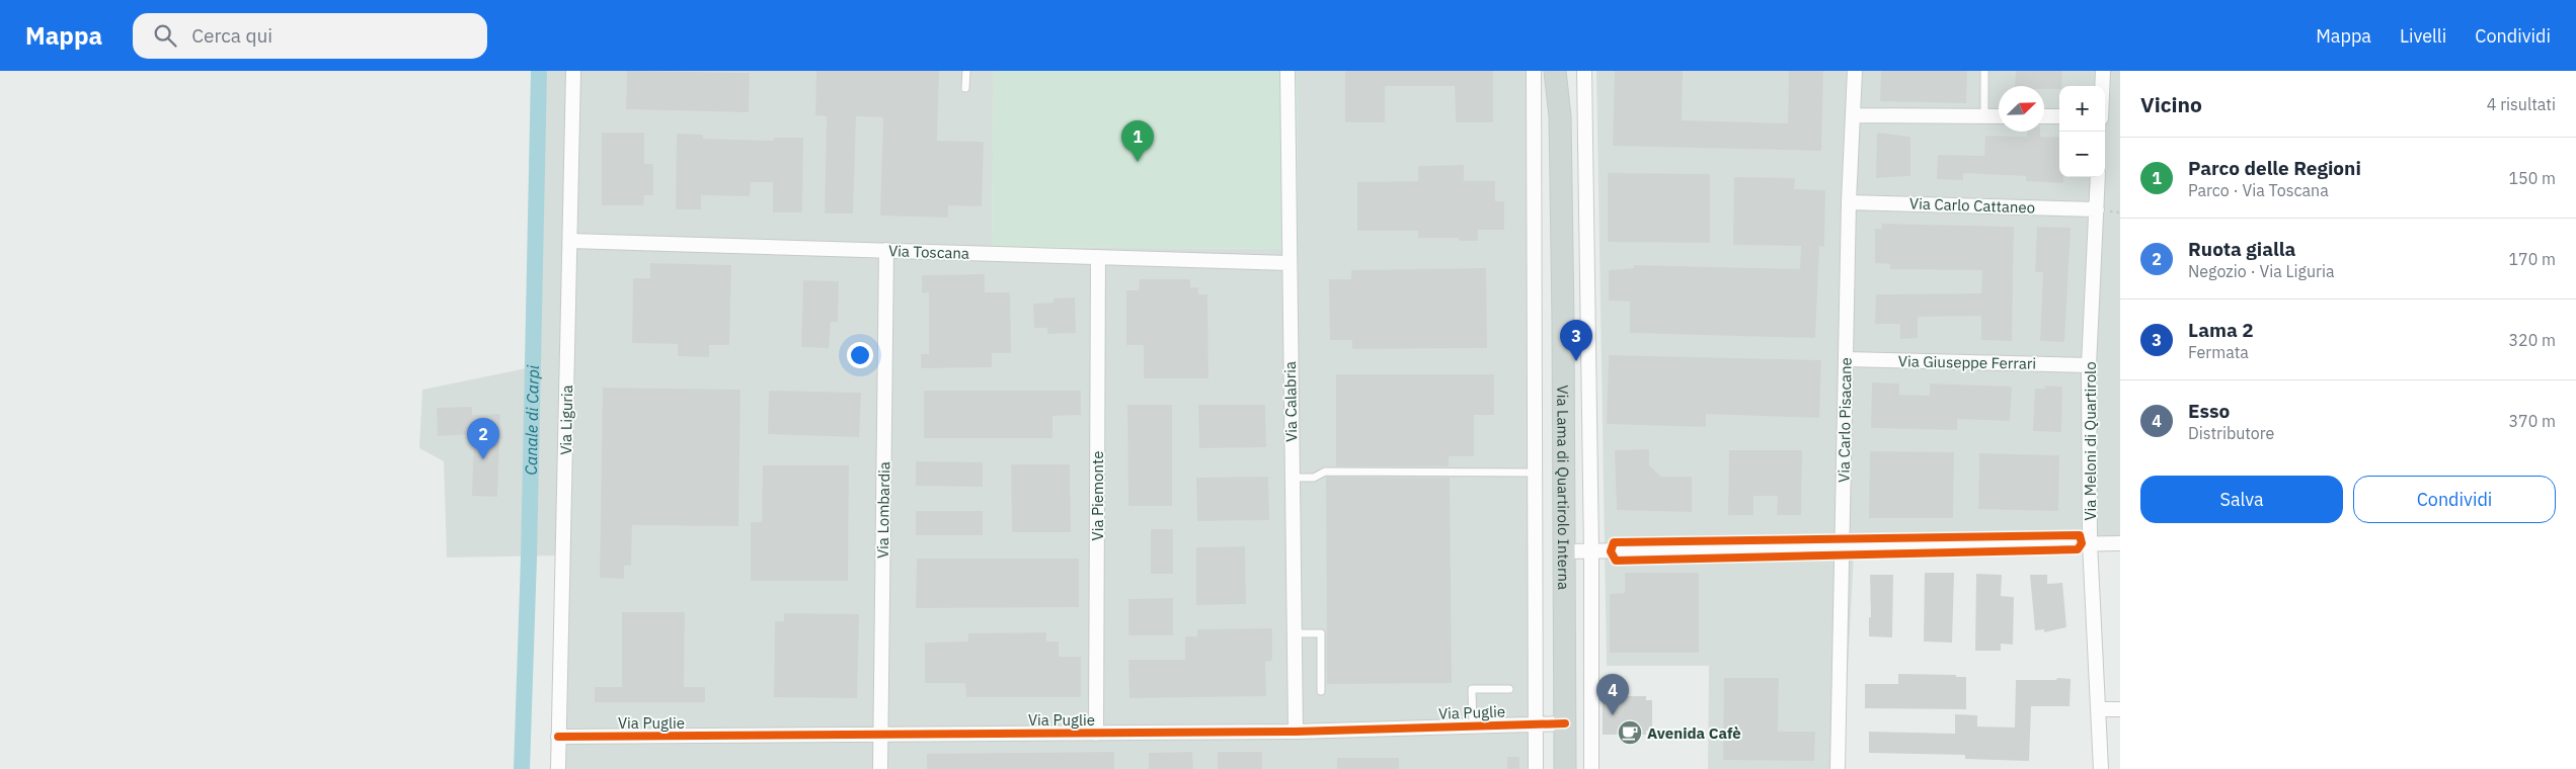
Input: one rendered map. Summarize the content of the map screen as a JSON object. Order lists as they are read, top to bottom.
{
  "streets": {
    "main road": ["Via Lama di Quartirolo Interna"],
    "street": [
      "Via Carlo Cattaneo",
      "Via Toscana",
      "Via Giuseppe Ferrari",
      "Via Calabria",
      "Via Liguria",
      "Via Carlo Pisacane",
      "Via Meloni di Quartirolo",
      "Via Piemonte",
      "Via Lombardia",
      "Via Puglie"
    ]
  },
  "crossings": [
    ["Via Carlo Cattaneo", "Via Carlo Pisacane"],
    ["Via Carlo Cattaneo", "Via Meloni di Quartirolo"],
    ["Via Toscana", "Via Calabria"],
    ["Via Toscana", "Via Liguria"],
    ["Via Toscana", "Via Piemonte"],
    ["Via Toscana", "Via Lombardia"],
    ["Via Giuseppe Ferrari", "Via Carlo Pisacane"],
    ["Via Giuseppe Ferrari", "Via Meloni di Quartirolo"],
    ["Via Calabria", "Via Puglie"],
    ["Via Liguria", "Via Puglie"],
    ["Via Lama di Quartirolo Interna", "Via Puglie"],
    ["Via Piemonte", "Via Puglie"],
    ["Via Lombardia", "Via Puglie"]
  ],
  "water": ["Canale di Carpi"],
  "places": {
    "cafe": ["Avenida Cafè"]
  },
  "north": "top right",
  "page": {
    "header": "Mappa",
    "search": "Cerca qui",
    "nav": ["Mappa", "Livelli", "Condividi"],
    "heading": ["Vicino", "4 risultati"],
    "map_buttons": ["+", "−"],
    "pins": [
      "1",
      "3",
      "2",
      "4"
    ],
    "list": [
      {
        "mark": "1",
        "name": "Parco delle Regioni",
        "note": "Parco · Via Toscana",
        "value": "150 m"
      },
      {
        "mark": "2",
        "name": "Ruota gialla",
        "note": "Negozio · Via Liguria",
        "value": "170 m"
      },
      {
        "mark": "3",
        "name": "Lama 2",
        "note": "Fermata",
        "value": "320 m"
      },
      {
        "mark": "4",
        "name": "Esso",
        "note": "Distributore",
        "value": "370 m"
      }
    ],
    "buttons": ["Salva", "Condividi"]
  }
}
